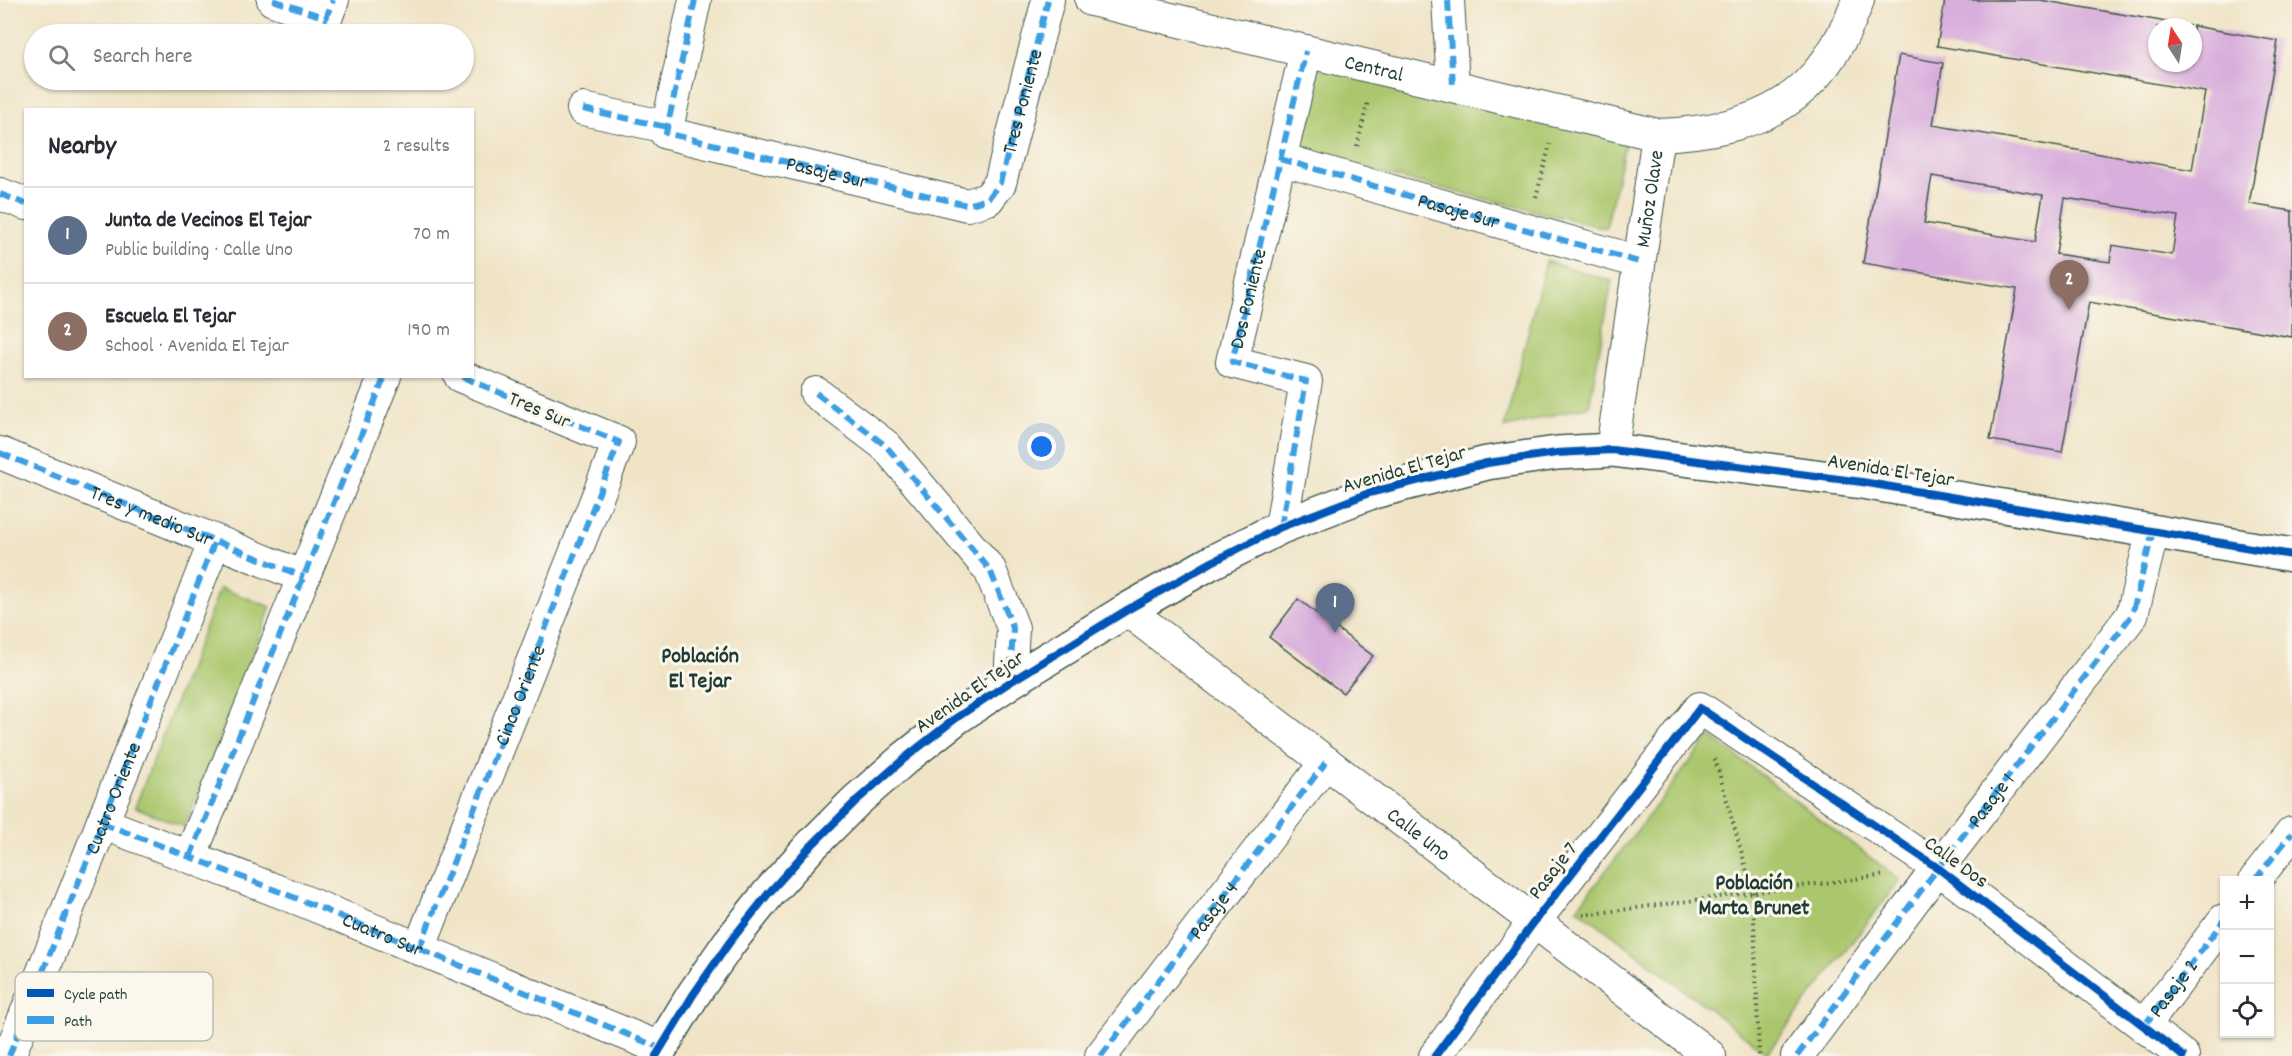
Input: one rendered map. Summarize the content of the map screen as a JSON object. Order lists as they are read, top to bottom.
{
  "streets": {
    "street": [
      "Central",
      "Tres Poniente",
      "Pasaje Sur",
      "Muñoz Olave",
      "Dos Poniente",
      "Tres Sur",
      "Avenida El Tejar",
      "Tres y medio Sur",
      "Cinco Oriente",
      "Cuatro Oriente",
      "Pasaje 1",
      "Calle Uno",
      "Calle Dos",
      "Pasaje 7",
      "Pasaje 4",
      "Cuatro Sur",
      "Pasaje 2"
    ]
  },
  "crossings": [
    ["Central", "Muñoz Olave"],
    ["Central", "Dos Poniente"],
    ["Tres Poniente", "Pasaje Sur"],
    ["Pasaje Sur", "Muñoz Olave"],
    ["Pasaje Sur", "Dos Poniente"],
    ["Muñoz Olave", "Avenida El Tejar"],
    ["Dos Poniente", "Avenida El Tejar"],
    ["Tres Sur", "Cinco Oriente"],
    ["Avenida El Tejar", "Pasaje 1"],
    ["Avenida El Tejar", "Calle Uno"],
    ["Avenida El Tejar", "Cuatro Sur"],
    ["Tres y medio Sur", "Cuatro Oriente"],
    ["Cinco Oriente", "Cuatro Sur"],
    ["Cuatro Oriente", "Cuatro Sur"],
    ["Pasaje 1", "Calle Dos"],
    ["Calle Uno", "Pasaje 7"],
    ["Calle Uno", "Pasaje 4"],
    ["Calle Dos", "Pasaje 7"],
    ["Calle Dos", "Pasaje 2"]
  ],
  "districts": ["Población El Tejar", "Población Marta Brunet"],
  "legend": ["Cycle path", "Path"],
  "north": "top",
  "page": {
    "search": "Search here",
    "heading": ["Nearby", "2 results"],
    "list": [
      {
        "mark": "1",
        "name": "Junta de Vecinos El Tejar",
        "note": "Public building · Calle Uno",
        "value": "70 m"
      },
      {
        "mark": "2",
        "name": "Escuela El Tejar",
        "note": "School · Avenida El Tejar",
        "value": "190 m"
      }
    ],
    "pins": ["2", "1"],
    "map_buttons": ["+", "−"]
  }
}
